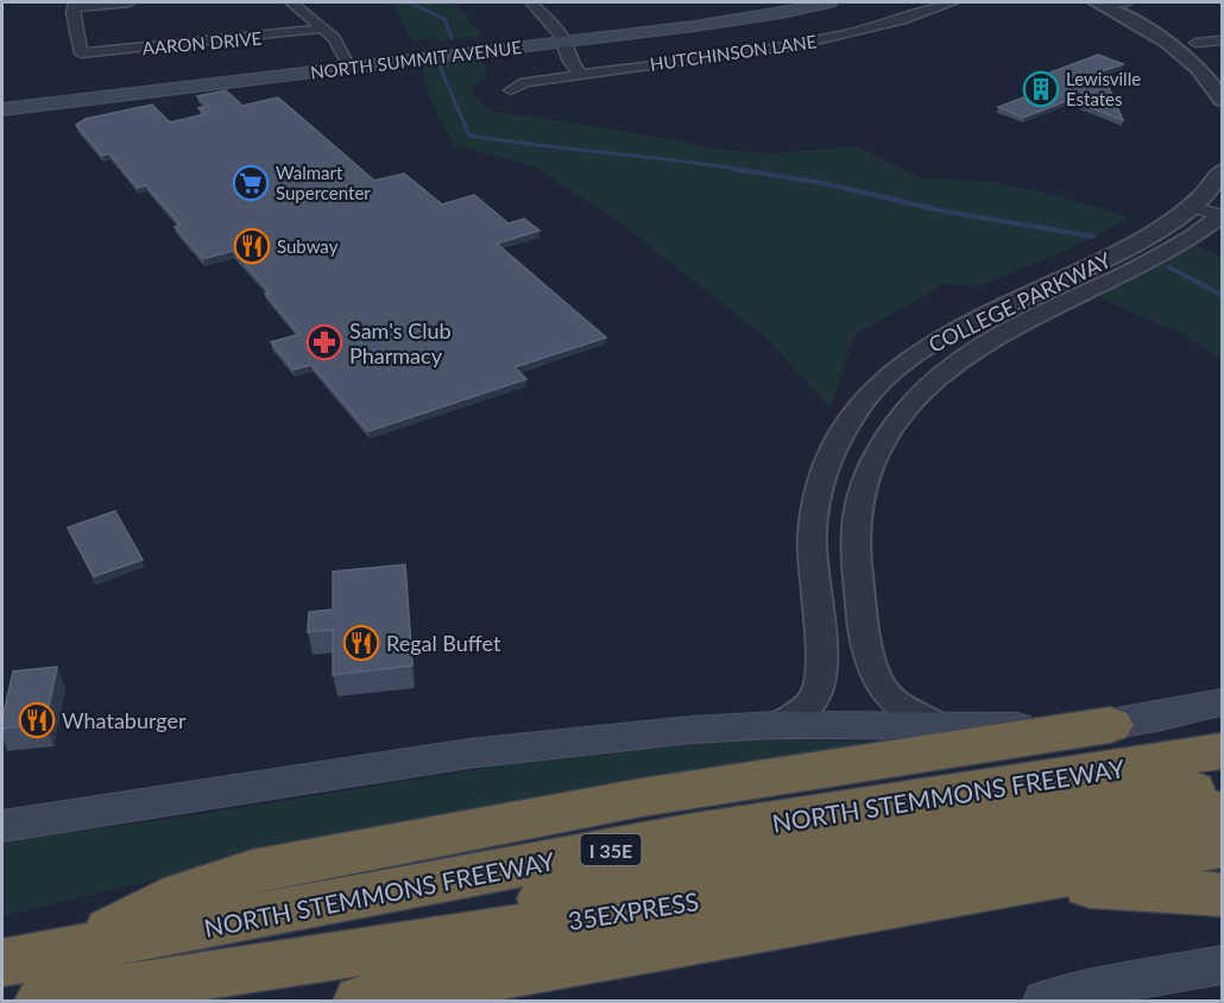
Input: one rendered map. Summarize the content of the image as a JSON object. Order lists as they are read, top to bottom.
{
  "streets": {
    "highway": ["NORTH STEMMONS FREEWAY", "I 35E", "35EXPRESS"],
    "main road": ["NORTH SUMMIT AVENUE"],
    "street": ["AARON DRIVE", "HUTCHINSON LANE", "COLLEGE PARKWAY"]
  },
  "crossings": [
    ["COLLEGE PARKWAY", "NORTH STEMMONS FREEWAY"]
  ],
  "places": {
    "building": ["Lewisville Estates"],
    "supermarket": ["Walmart Supercenter"],
    "restaurant": ["Subway", "Regal Buffet", "Whataburger"],
    "pharmacy": ["Sam's Club Pharmacy"]
  }
}
